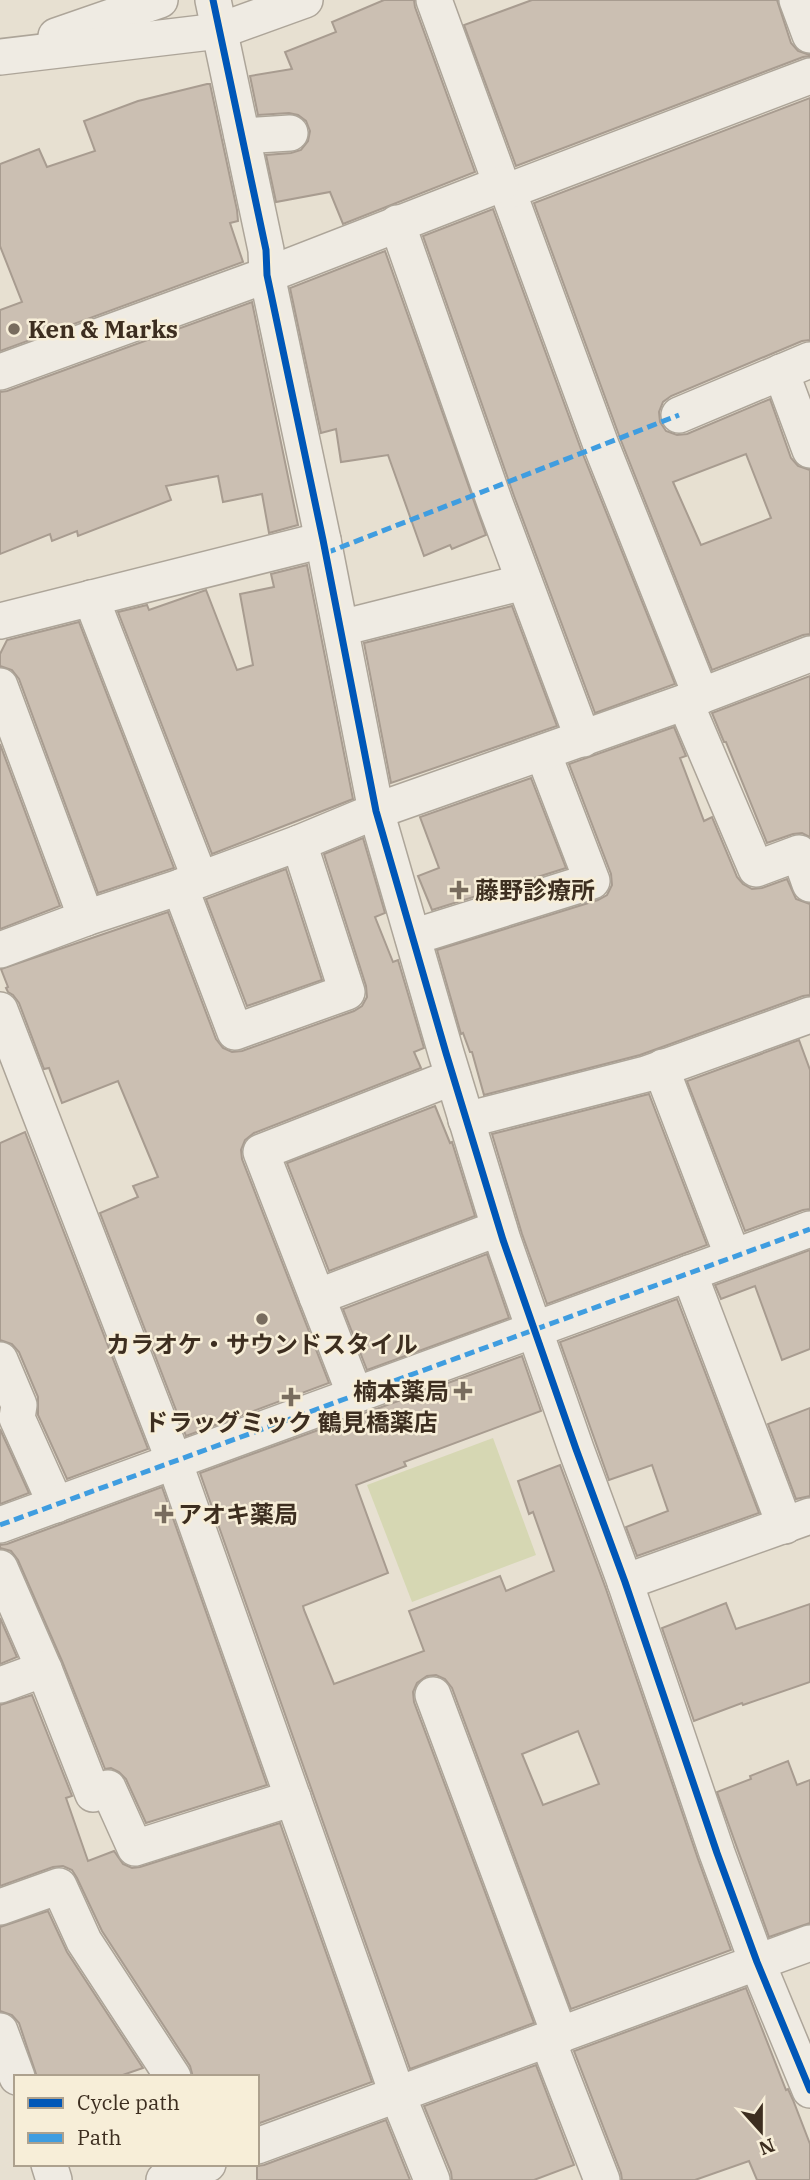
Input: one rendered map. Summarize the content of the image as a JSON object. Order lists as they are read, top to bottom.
{
  "places": {
    "other": ["Ken & Marks", "カラオケ・サウンドスタイル"],
    "health": [
      "藤野診療所",
      "楠本薬局",
      "ドラッグミック 鶴見橋薬店",
      "アオキ薬局"
    ]
  },
  "legend": ["Cycle path", "Path"],
  "north": "bottom"
}
